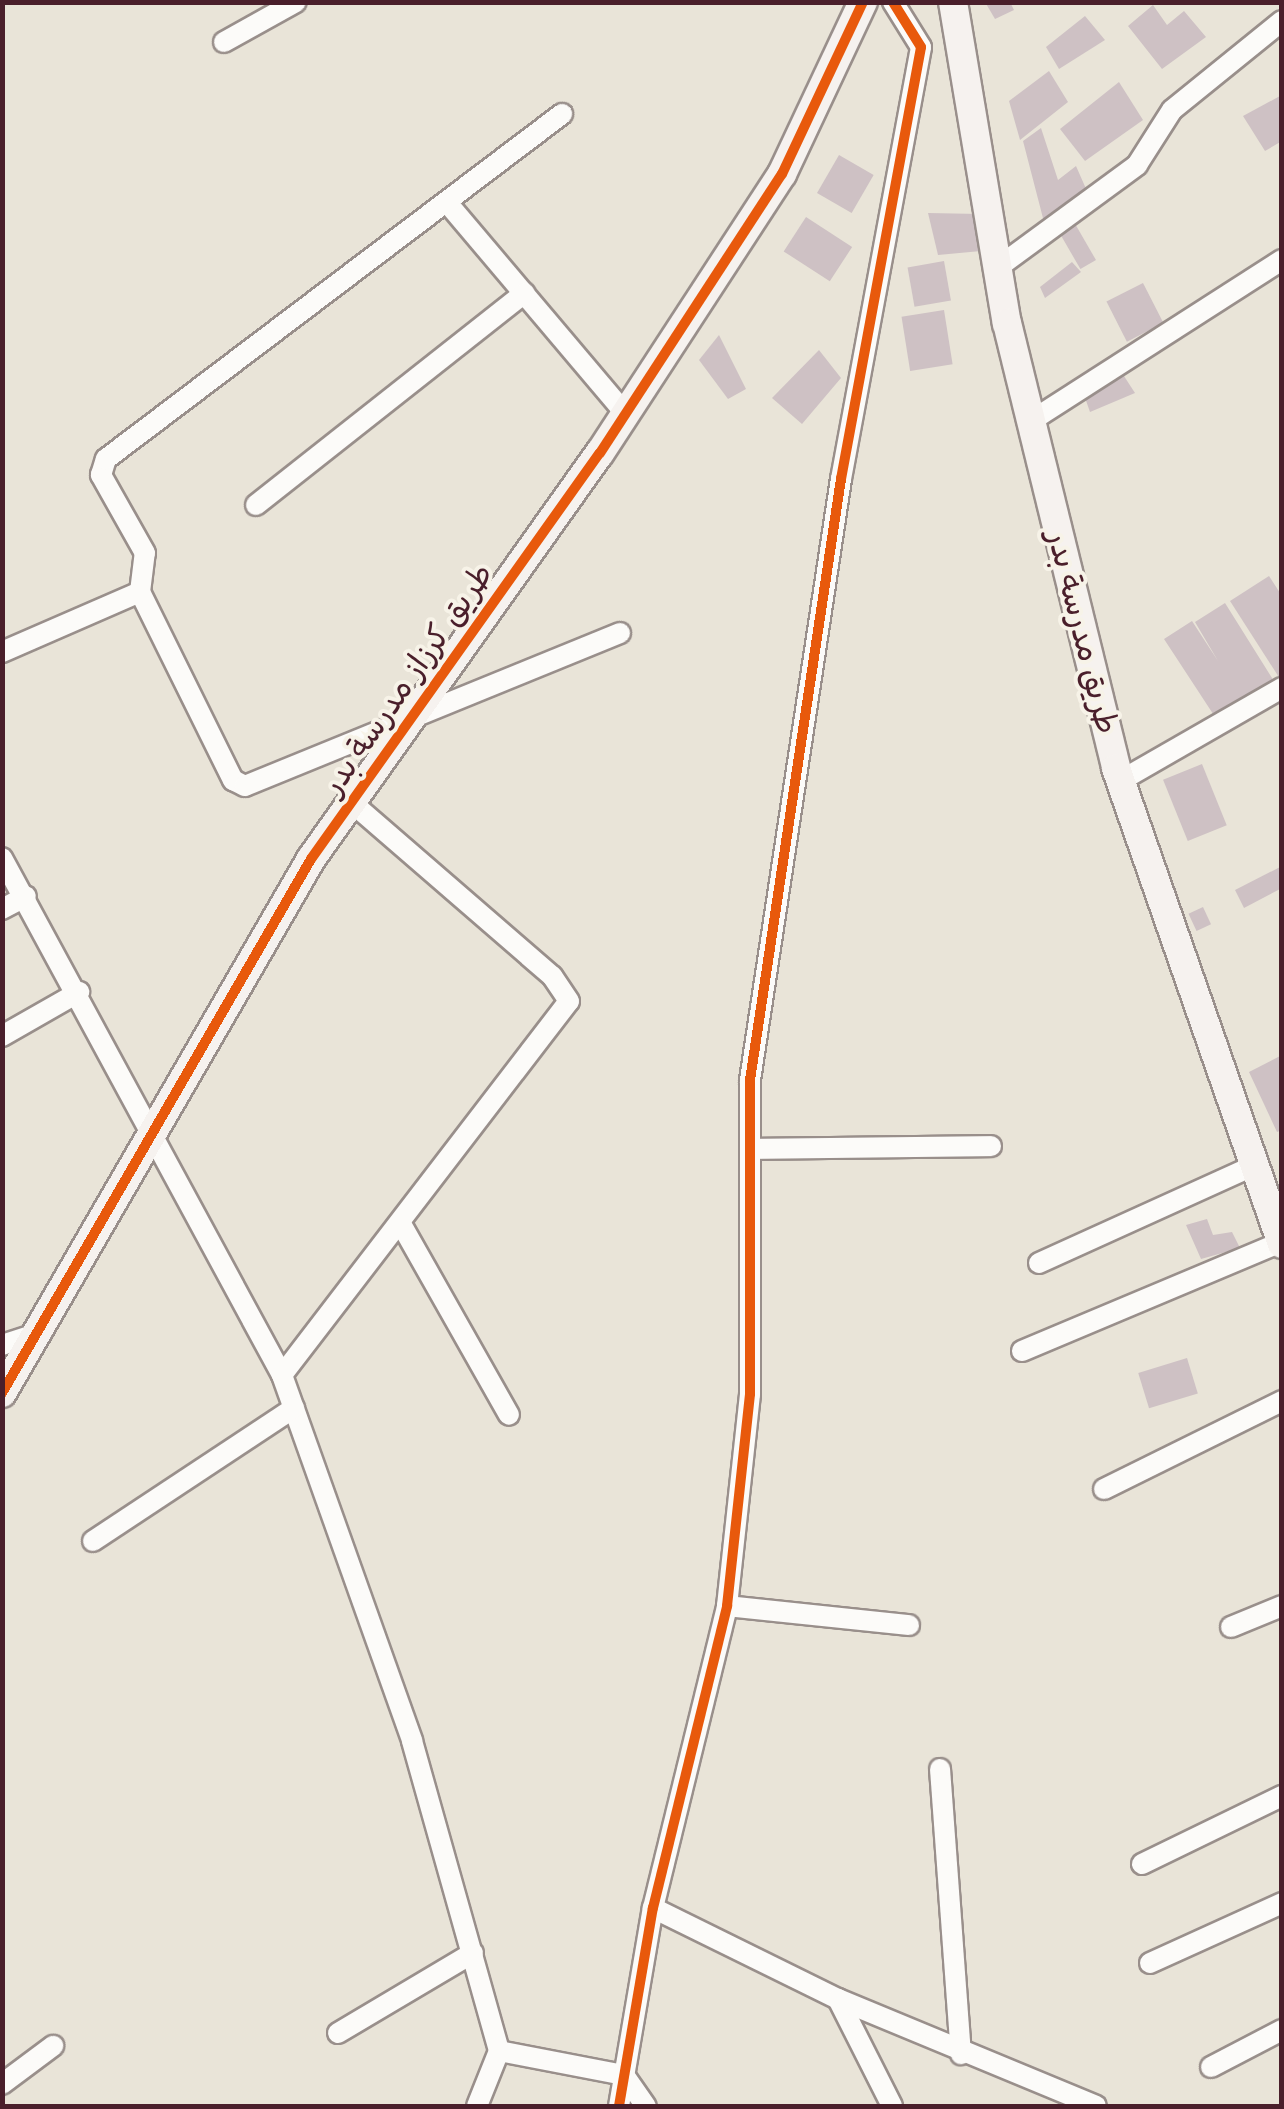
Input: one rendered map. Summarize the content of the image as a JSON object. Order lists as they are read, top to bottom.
{
  "streets": {
    "street": ["طريق مدرسة بدر", "طريق كرزاز مدرسة بدر"]
  }
}
